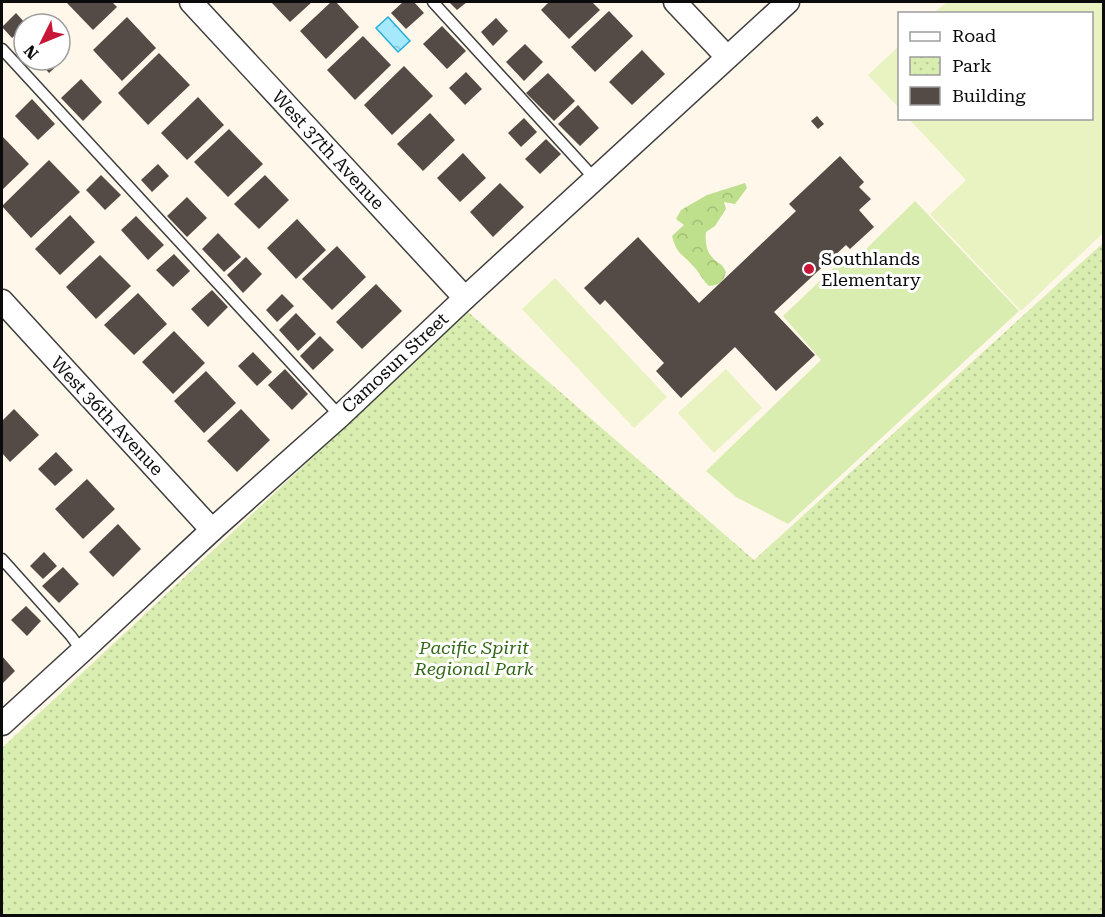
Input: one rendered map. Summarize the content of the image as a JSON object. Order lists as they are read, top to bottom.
{
  "streets": {
    "street": ["West 37th Avenue", "Camosun Street", "West 36th Avenue"]
  },
  "crossings": [
    ["West 37th Avenue", "Camosun Street"],
    ["Camosun Street", "West 36th Avenue"]
  ],
  "parks": ["Pacific Spirit Regional Park"],
  "places": ["Southlands Elementary"],
  "legend": ["Road", "Park", "Building"],
  "north": "bottom left"
}
